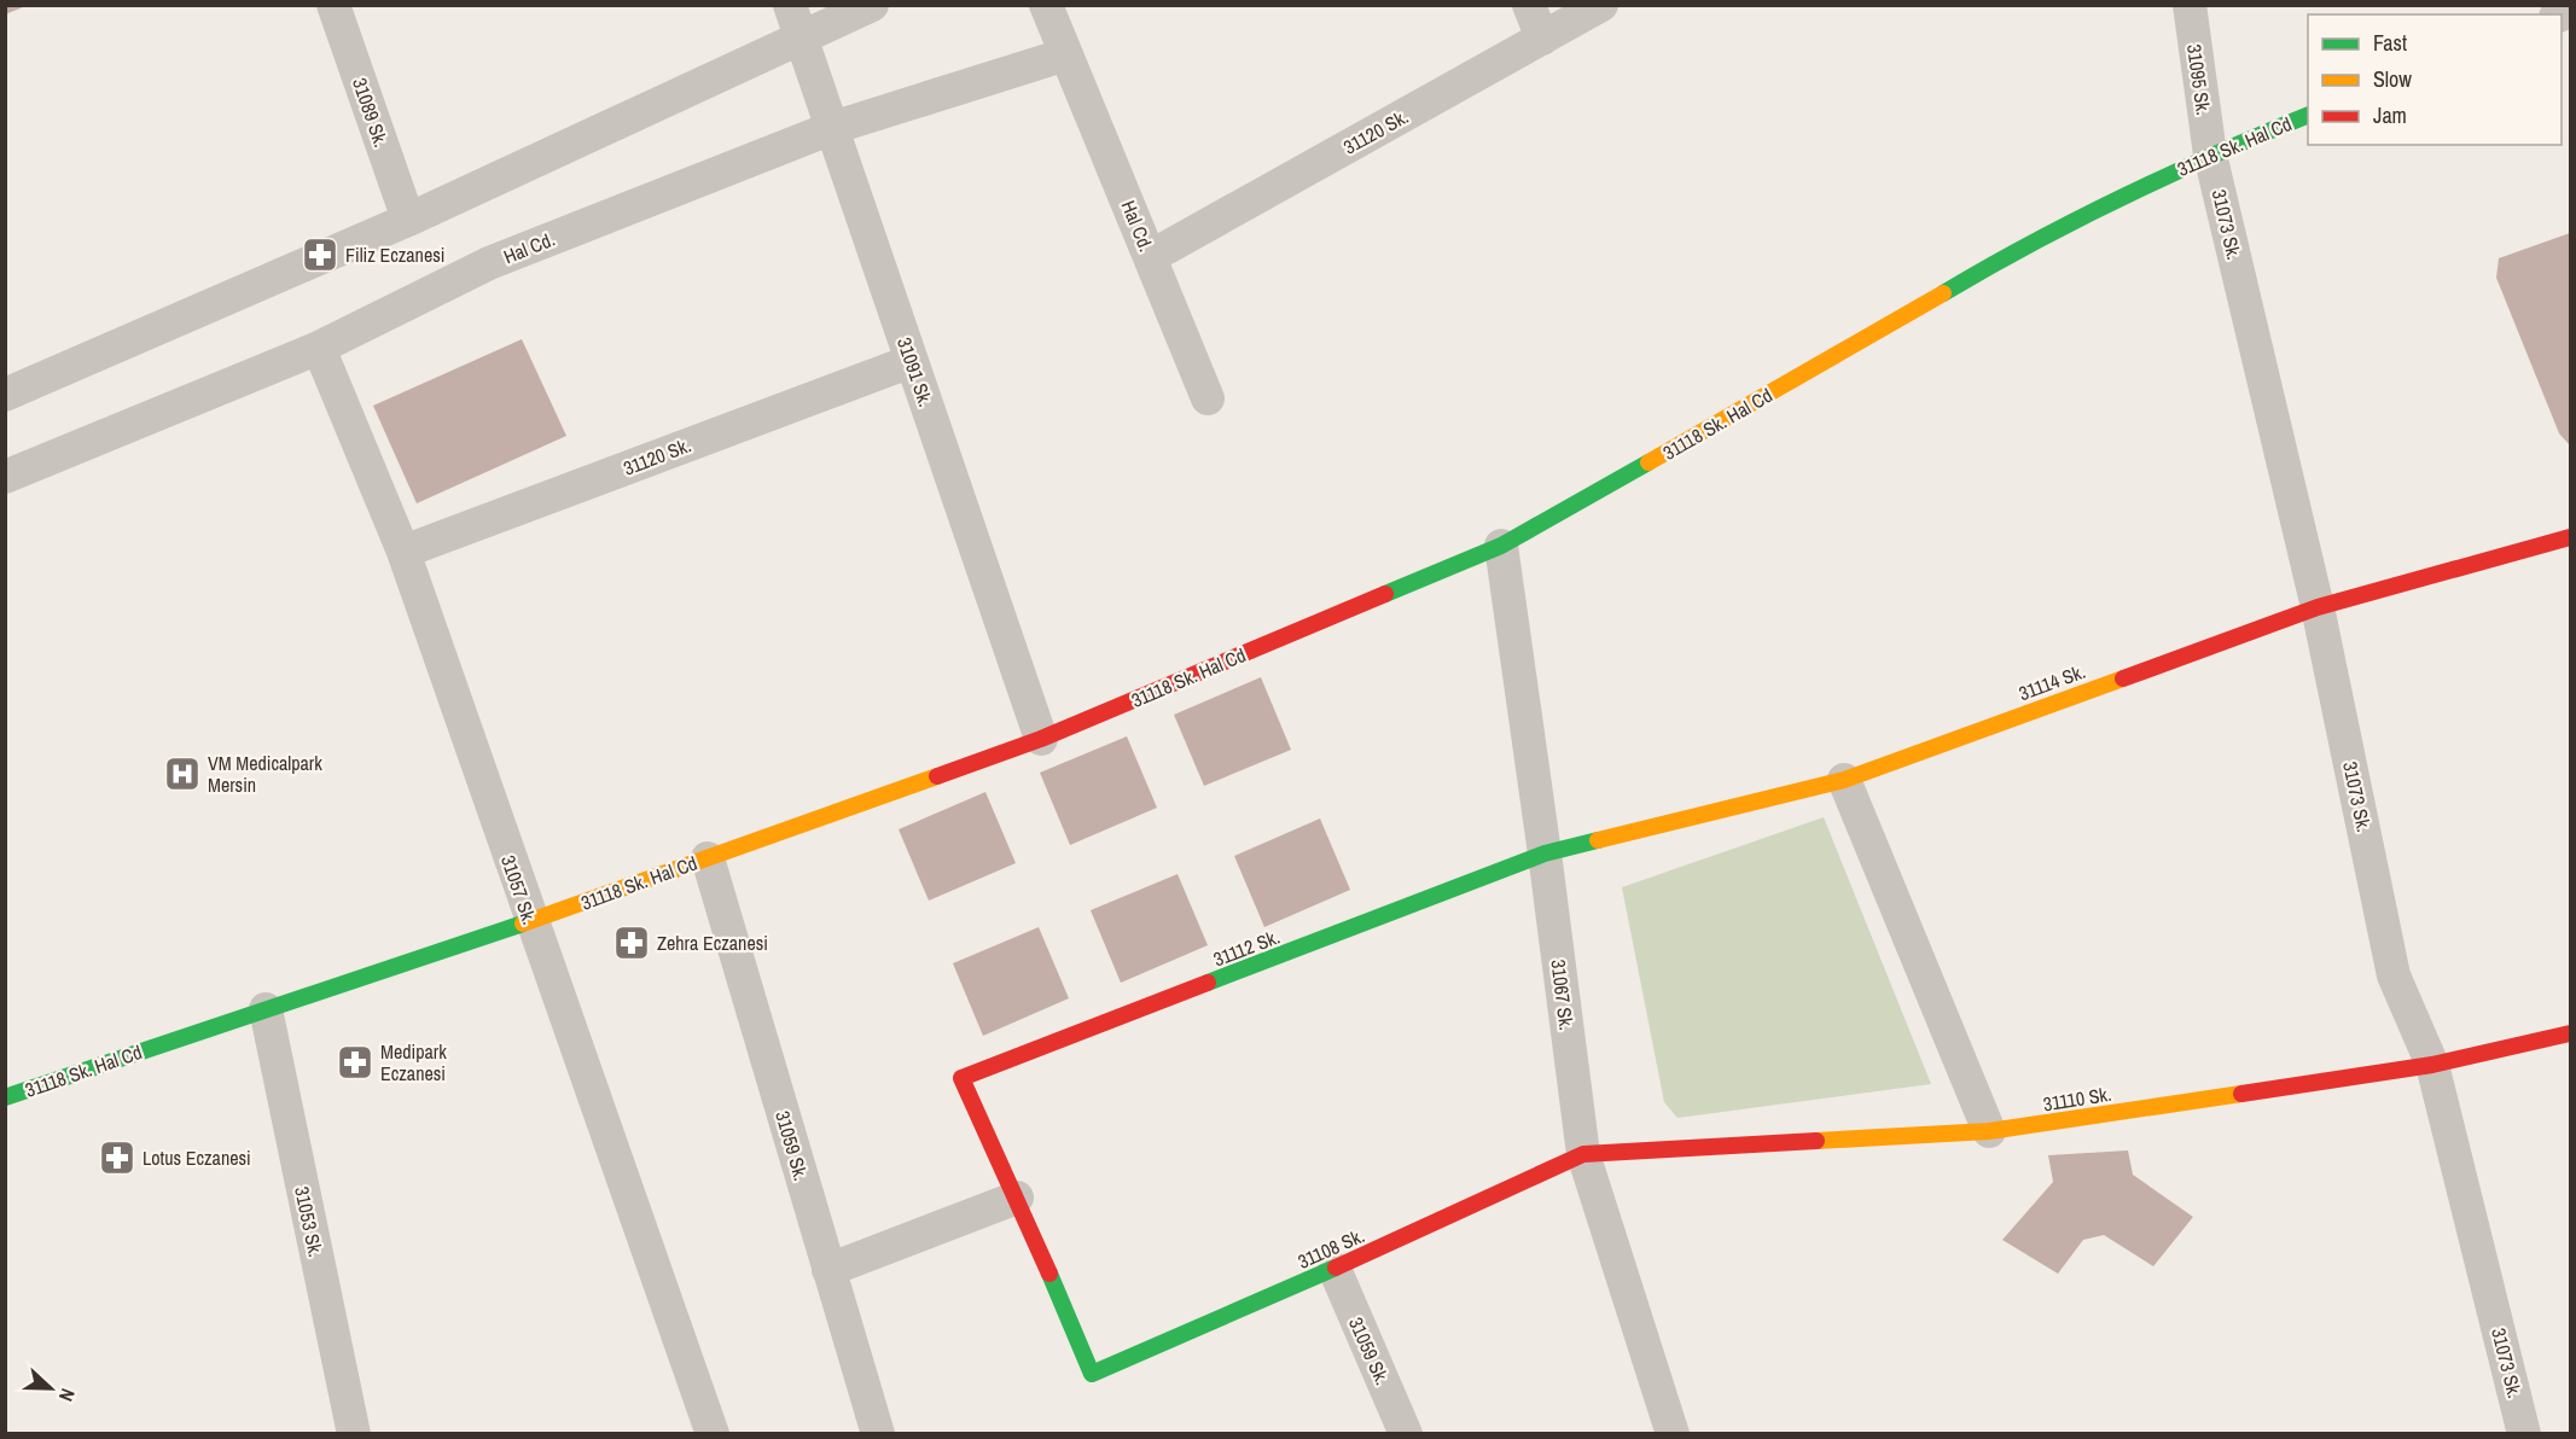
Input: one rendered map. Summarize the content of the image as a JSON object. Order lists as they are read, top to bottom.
{
  "streets": {
    "street": [
      "31095 Sk.",
      "31089 Sk.",
      "31120 Sk.",
      "31118 Sk. Hal Cd",
      "31073 Sk.",
      "Hal Cd.",
      "31091 Sk.",
      "31114 Sk.",
      "31057 Sk.",
      "31112 Sk.",
      "31067 Sk.",
      "31110 Sk.",
      "31059 Sk.",
      "31053 Sk.",
      "31108 Sk."
    ]
  },
  "crossings": [
    ["31095 Sk.", "31118 Sk. Hal Cd"],
    ["31095 Sk.", "31073 Sk."],
    ["31120 Sk.", "Hal Cd."],
    ["31120 Sk.", "31091 Sk."],
    ["31120 Sk.", "31057 Sk."],
    ["31118 Sk. Hal Cd", "31073 Sk."],
    ["31118 Sk. Hal Cd", "31091 Sk."],
    ["31118 Sk. Hal Cd", "31057 Sk."],
    ["31118 Sk. Hal Cd", "31067 Sk."],
    ["31118 Sk. Hal Cd", "31059 Sk."],
    ["31118 Sk. Hal Cd", "31053 Sk."],
    ["31073 Sk.", "31114 Sk."],
    ["31073 Sk.", "31110 Sk."],
    ["Hal Cd.", "31091 Sk."],
    ["Hal Cd.", "31057 Sk."],
    ["31114 Sk.", "31112 Sk."],
    ["31114 Sk.", "31067 Sk."],
    ["31112 Sk.", "31067 Sk."],
    ["31112 Sk.", "31108 Sk."],
    ["31067 Sk.", "31110 Sk."],
    ["31067 Sk.", "31108 Sk."],
    ["31110 Sk.", "31108 Sk."],
    ["31059 Sk.", "31108 Sk."]
  ],
  "places": {
    "pharmacy": [
      "Filiz Eczanesi",
      "Zehra Eczanesi",
      "Medipark Eczanesi",
      "Lotus Eczanesi"
    ],
    "hospital": ["VM Medicalpark Mersin"]
  },
  "legend": ["Fast", "Slow", "Jam"],
  "north": "right"
}
